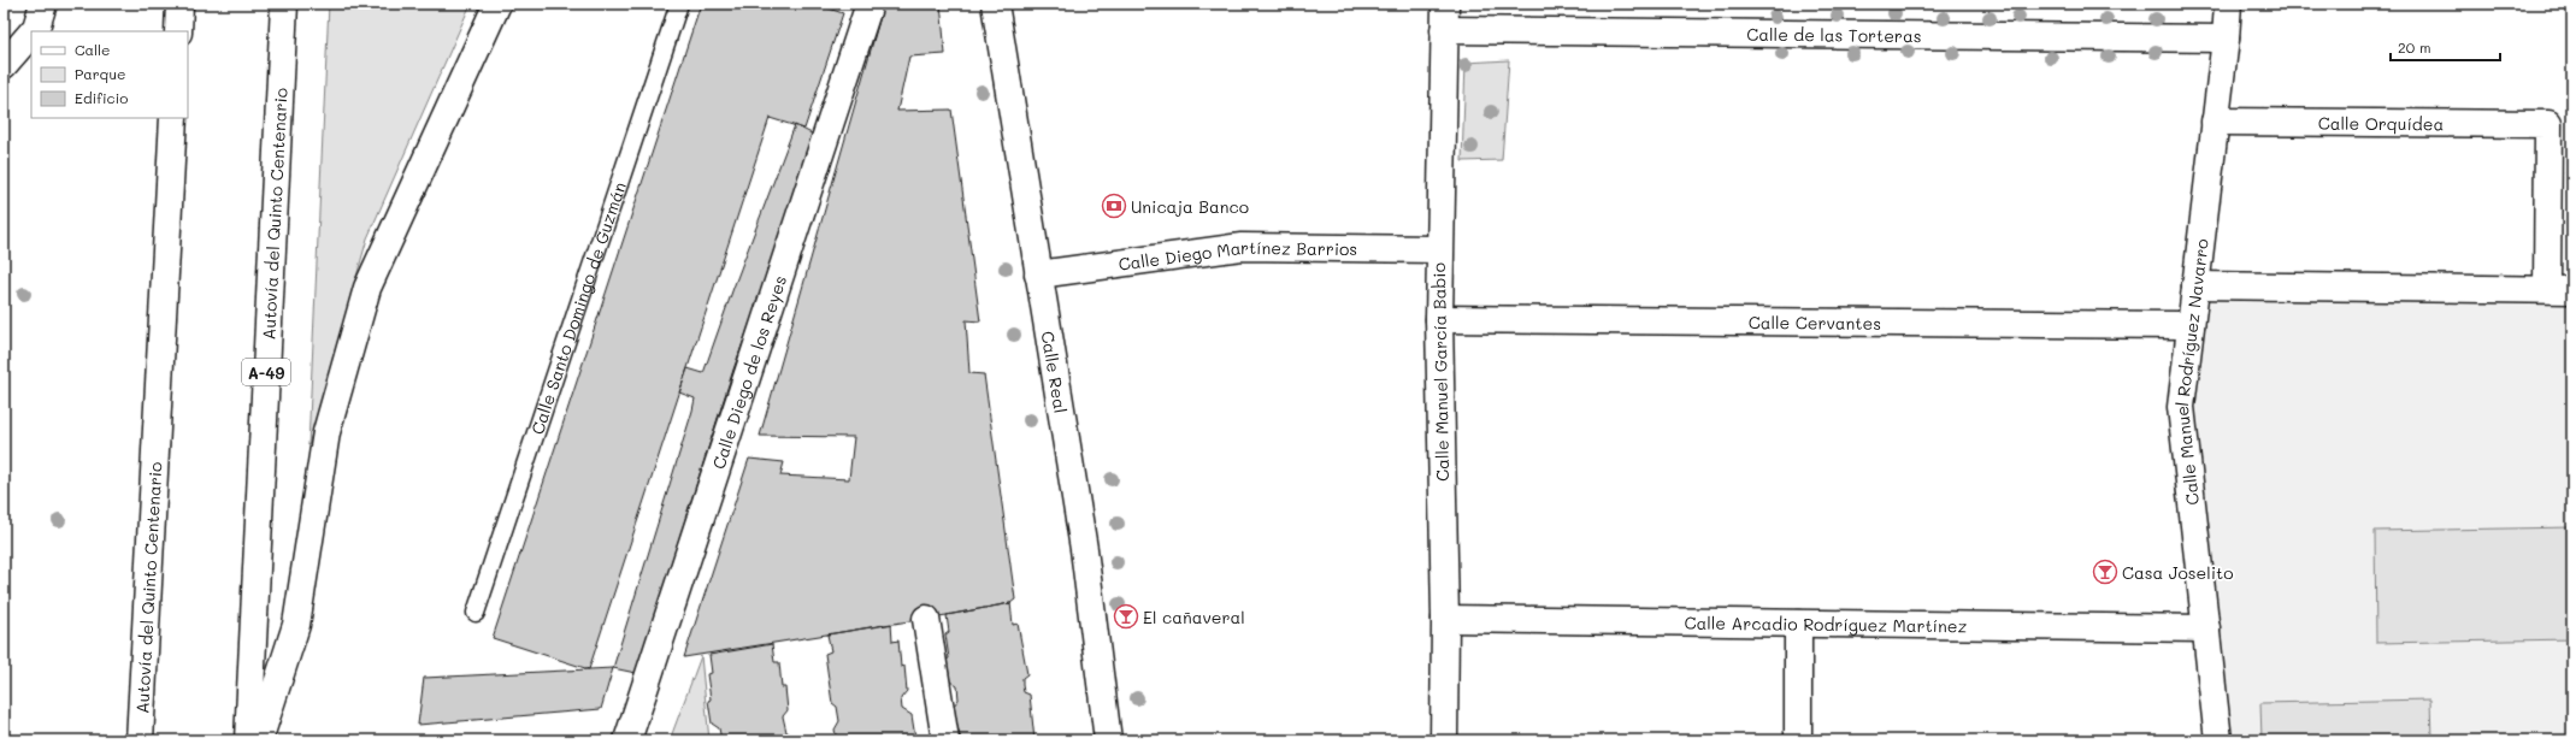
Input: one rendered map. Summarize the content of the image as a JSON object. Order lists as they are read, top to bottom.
{
  "streets": {
    "main road": [
      "Calle de las Torteras",
      "Calle Orquídea",
      "Autovía del Quinto Centenario",
      "Calle Diego Martínez Barrios",
      "Calle Cervantes",
      "A-49",
      "Calle Diego de los Reyes",
      "Calle Real",
      "Calle Manuel García Babio",
      "Calle Manuel Rodríguez Navarro",
      "Calle Arcadio Rodríguez Martínez"
    ],
    "lane": ["Calle Santo Domingo de Guzmán"]
  },
  "crossings": [
    ["Calle de las Torteras", "Calle Manuel García Babio"],
    ["Calle de las Torteras", "Calle Manuel Rodríguez Navarro"],
    ["Calle Orquídea", "Calle Manuel Rodríguez Navarro"],
    ["Calle Diego Martínez Barrios", "Calle Real"],
    ["Calle Diego Martínez Barrios", "Calle Manuel García Babio"],
    ["Calle Cervantes", "Calle Manuel García Babio"],
    ["Calle Cervantes", "Calle Manuel Rodríguez Navarro"],
    ["Calle Manuel García Babio", "Calle Arcadio Rodríguez Martínez"],
    ["Calle Manuel Rodríguez Navarro", "Calle Arcadio Rodríguez Martínez"]
  ],
  "places": {
    "bank": ["Unicaja Banco"],
    "bar": ["Casa Joselito", "El cañaveral"]
  },
  "legend": ["Calle", "Parque", "Edificio"],
  "scale_bar": "20 m"
}
